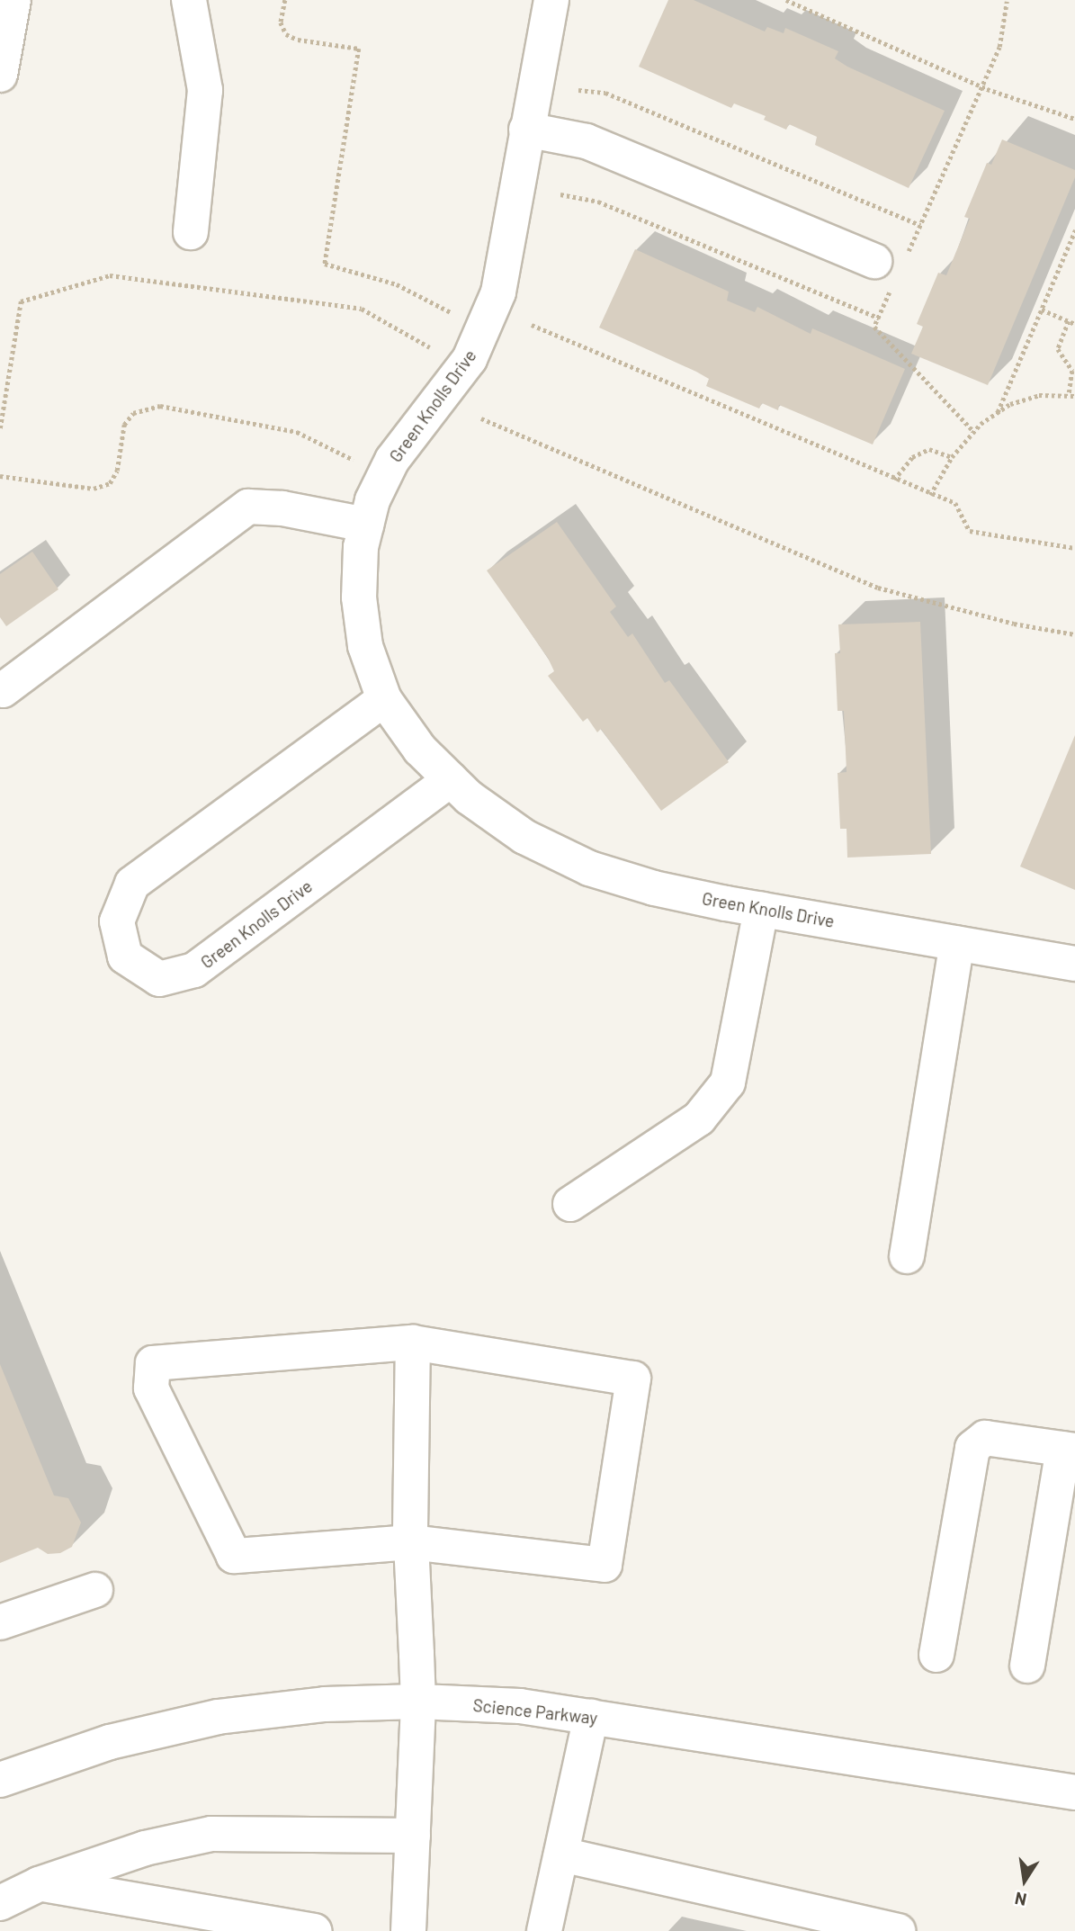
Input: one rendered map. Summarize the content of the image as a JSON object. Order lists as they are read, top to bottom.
{
  "streets": {
    "street": ["Green Knolls Drive", "Science Parkway"]
  },
  "north": "bottom"
}
